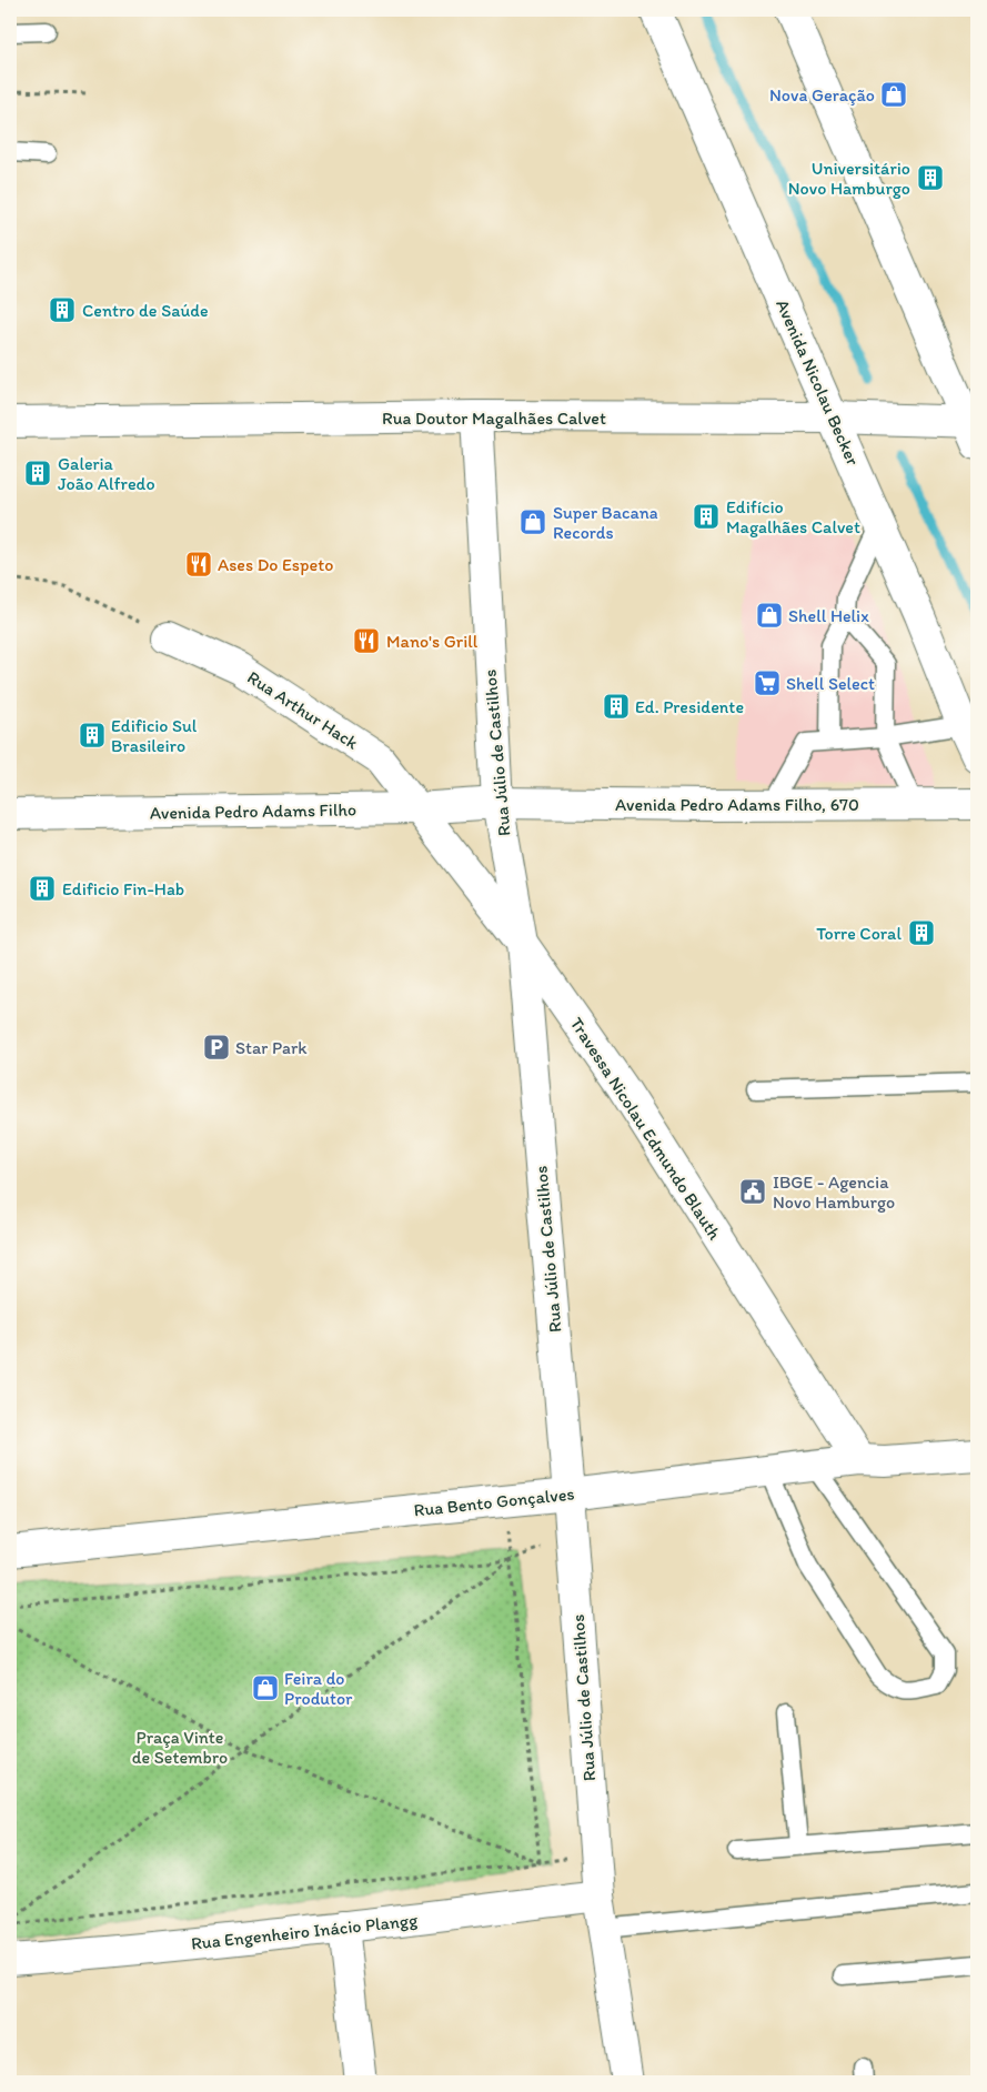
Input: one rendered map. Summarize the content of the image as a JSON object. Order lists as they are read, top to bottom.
{
  "streets": {
    "street": [
      "Avenida Nicolau Becker",
      "Rua Doutor Magalhães Calvet",
      "Rua Arthur Hack",
      "Rua Júlio de Castilhos",
      "Avenida Pedro Adams Filho, 670",
      "Avenida Pedro Adams Filho",
      "Travessa Nicolau Edmundo Blauth",
      "Rua Bento Gonçalves",
      "Rua Engenheiro Inácio Plangg"
    ]
  },
  "crossings": [
    ["Avenida Nicolau Becker", "Rua Doutor Magalhães Calvet"],
    ["Rua Doutor Magalhães Calvet", "Rua Júlio de Castilhos"],
    ["Rua Arthur Hack", "Avenida Pedro Adams Filho"],
    ["Rua Arthur Hack", "Travessa Nicolau Edmundo Blauth"],
    ["Rua Júlio de Castilhos", "Avenida Pedro Adams Filho, 670"],
    ["Rua Júlio de Castilhos", "Avenida Pedro Adams Filho"],
    ["Rua Júlio de Castilhos", "Travessa Nicolau Edmundo Blauth"],
    ["Rua Júlio de Castilhos", "Rua Bento Gonçalves"],
    ["Rua Júlio de Castilhos", "Rua Engenheiro Inácio Plangg"],
    ["Avenida Pedro Adams Filho, 670", "Avenida Pedro Adams Filho"],
    ["Avenida Pedro Adams Filho", "Travessa Nicolau Edmundo Blauth"],
    ["Travessa Nicolau Edmundo Blauth", "Rua Bento Gonçalves"]
  ],
  "parks": ["Praça Vinte de Setembro"],
  "places": {
    "shop": [
      "Nova Geração",
      "Super Bacana Records",
      "Shell Helix",
      "Feira do Produtor"
    ],
    "building": [
      "Universitário Novo Hamburgo",
      "Centro de Saúde",
      "Galeria João Alfredo",
      "Edifício Magalhães Calvet",
      "Ed. Presidente",
      "Edificio Sul Brasileiro",
      "Edificio Fin-Hab",
      "Torre Coral"
    ],
    "restaurant": ["Ases Do Espeto", "Mano's Grill"],
    "supermarket": ["Shell Select"],
    "parking": ["Star Park"],
    "public building": ["IBGE - Agencia Novo Hamburgo"]
  }
}
